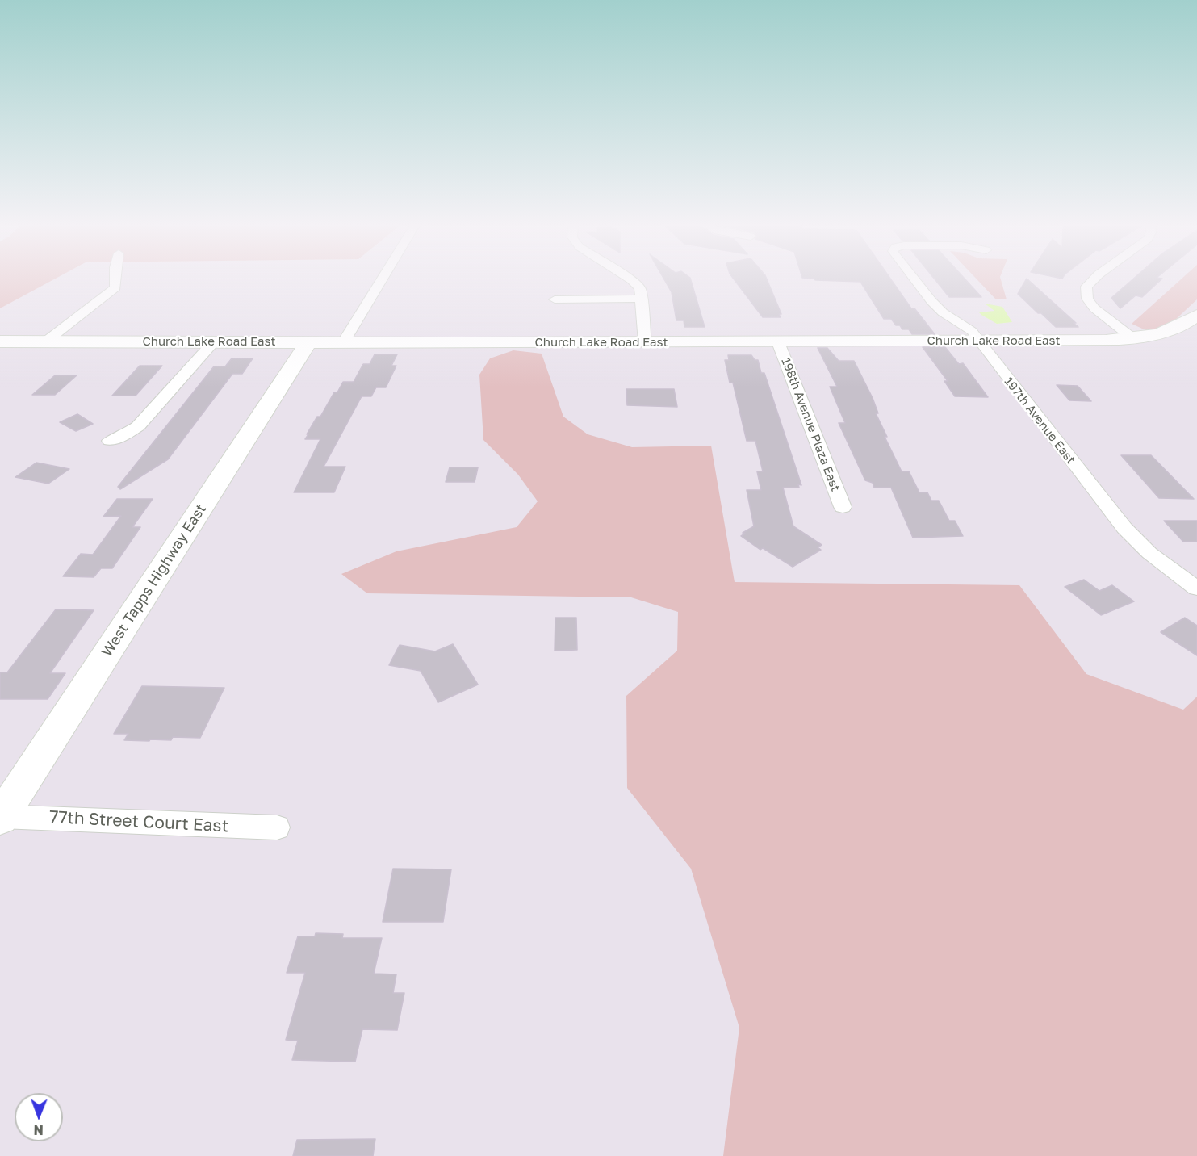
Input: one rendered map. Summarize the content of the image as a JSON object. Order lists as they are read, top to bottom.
{
  "streets": {
    "street": [
      "Church Lake Road East",
      "197th Avenue East",
      "198th Avenue Plaza East",
      "West Tapps Highway East",
      "77th Street Court East"
    ]
  },
  "crossings": [
    ["Church Lake Road East", "197th Avenue East"],
    ["Church Lake Road East", "198th Avenue Plaza East"],
    ["Church Lake Road East", "West Tapps Highway East"],
    ["West Tapps Highway East", "77th Street Court East"]
  ],
  "north": "bottom"
}
